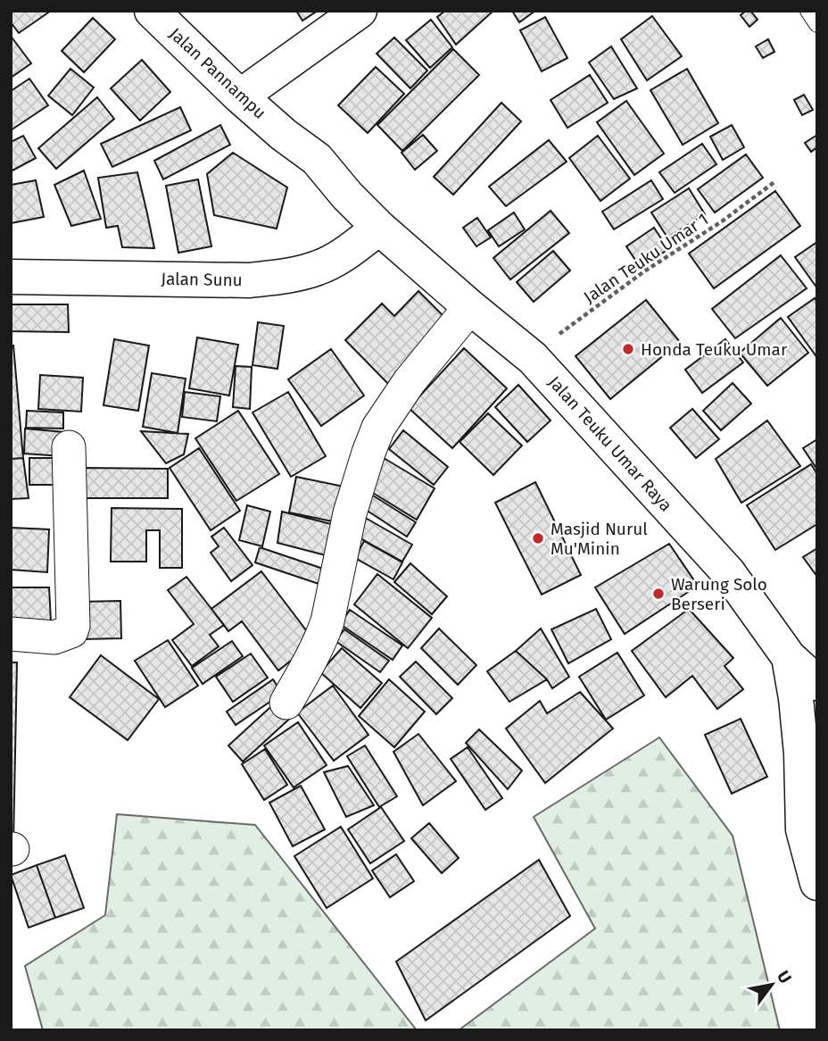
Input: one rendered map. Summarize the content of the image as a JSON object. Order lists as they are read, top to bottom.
{
  "streets": {
    "main road": ["Jalan Pannampu", "Jalan Sunu", "Jalan Teuku Umar Raya"],
    "path": ["Jalan Teuku Umar 1"]
  },
  "crossings": [
    ["Jalan Pannampu", "Jalan Sunu"],
    ["Jalan Pannampu", "Jalan Teuku Umar Raya"],
    ["Jalan Teuku Umar 1", "Jalan Teuku Umar Raya"],
    ["Jalan Sunu", "Jalan Teuku Umar Raya"]
  ],
  "places": ["Honda Teuku Umar", "Masjid Nurul Mu'Minin", "Warung Solo Berseri"],
  "north": "top right"
}
